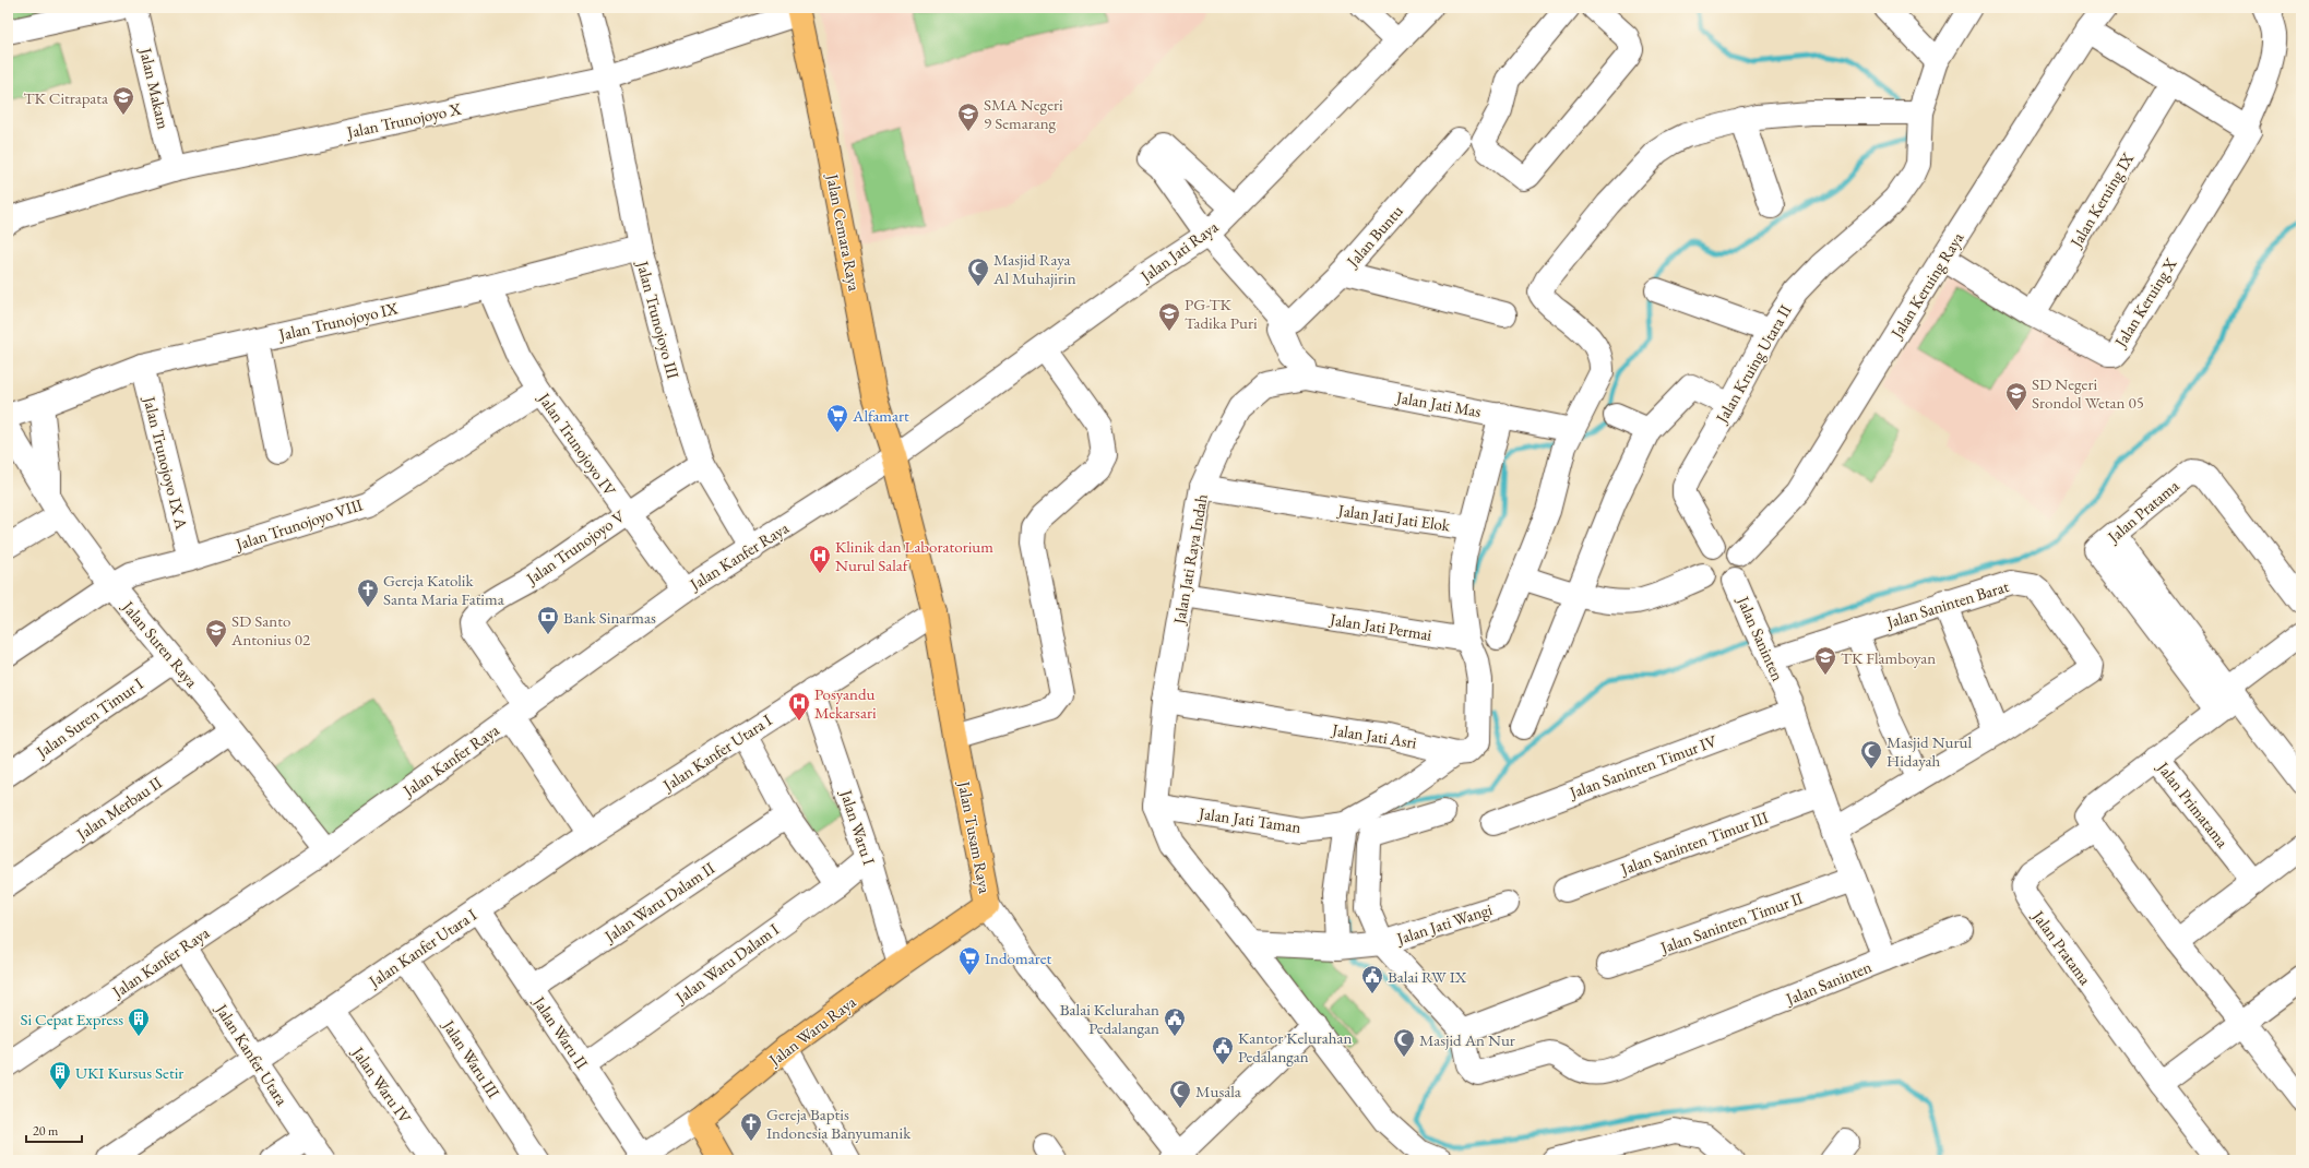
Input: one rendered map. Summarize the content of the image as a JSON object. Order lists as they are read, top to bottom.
{
  "streets": {
    "main road": ["Jalan Cemara Raya", "Jalan Tusam Raya", "Jalan Waru Raya"],
    "street": [
      "Jalan Makam",
      "Jalan Trunojoyo X",
      "Jalan Keruing IX",
      "Jalan Buntu",
      "Jalan Jati Raya",
      "Jalan Keruing Raya",
      "Jalan Keruing X",
      "Jalan Trunojoyo III",
      "Jalan Trunojoyo IX",
      "Jalan Kruing Utara II",
      "Jalan Jati Mas",
      "Jalan Trunojoyo IV",
      "Jalan Trunojoyo IX A",
      "Jalan Pratama",
      "Jalan Jati Jati Elok",
      "Jalan Trunojoyo VIII",
      "Jalan Trunojoyo V",
      "Jalan Kanfer Raya",
      "Jalan Jati Raya Indah",
      "Jalan Saninten Barat",
      "Jalan Jati Permai",
      "Jalan Saninten",
      "Jalan Suren Raya",
      "Jalan Suren Timur I",
      "Jalan Jati Asri",
      "Jalan Kanfer Utara I",
      "Jalan Saninten Timur IV",
      "Jalan Primatama",
      "Jalan Merbau II",
      "Jalan Jati Taman",
      "Jalan Waru I",
      "Jalan Saninten Timur III",
      "Jalan Waru Dalam II",
      "Jalan Saninten Timur II",
      "Jalan Jati Wangi",
      "Jalan Waru Dalam I",
      "Jalan Waru II",
      "Jalan Kanfer Utara",
      "Jalan Waru III",
      "Jalan Waru IV"
    ]
  },
  "crossings": [
    ["Jalan Makam", "Jalan Trunojoyo X"],
    ["Jalan Trunojoyo X", "Jalan Cemara Raya"],
    ["Jalan Trunojoyo X", "Jalan Trunojoyo III"],
    ["Jalan Keruing IX", "Jalan Keruing X"],
    ["Jalan Cemara Raya", "Jalan Jati Raya"],
    ["Jalan Cemara Raya", "Jalan Kanfer Raya"],
    ["Jalan Cemara Raya", "Jalan Tusam Raya"],
    ["Jalan Jati Raya", "Jalan Kanfer Raya"],
    ["Jalan Jati Raya", "Jalan Tusam Raya"],
    ["Jalan Keruing Raya", "Jalan Keruing X"],
    ["Jalan Keruing Raya", "Jalan Kruing Utara II"],
    ["Jalan Keruing Raya", "Jalan Saninten"],
    ["Jalan Trunojoyo III", "Jalan Trunojoyo IX"],
    ["Jalan Trunojoyo III", "Jalan Trunojoyo V"],
    ["Jalan Trunojoyo III", "Jalan Kanfer Raya"],
    ["Jalan Trunojoyo IX", "Jalan Trunojoyo IV"],
    ["Jalan Trunojoyo IX", "Jalan Trunojoyo IX A"],
    ["Jalan Kruing Utara II", "Jalan Saninten"],
    ["Jalan Jati Mas", "Jalan Jati Jati Elok"],
    ["Jalan Jati Mas", "Jalan Jati Raya Indah"],
    ["Jalan Trunojoyo IV", "Jalan Trunojoyo VIII"],
    ["Jalan Trunojoyo IV", "Jalan Trunojoyo V"],
    ["Jalan Trunojoyo IV", "Jalan Kanfer Raya"],
    ["Jalan Trunojoyo IX A", "Jalan Trunojoyo VIII"],
    ["Jalan Pratama", "Jalan Primatama"],
    ["Jalan Jati Jati Elok", "Jalan Jati Raya Indah"],
    ["Jalan Trunojoyo VIII", "Jalan Suren Raya"],
    ["Jalan Trunojoyo V", "Jalan Kanfer Raya"],
    ["Jalan Kanfer Raya", "Jalan Suren Raya"],
    ["Jalan Kanfer Raya", "Jalan Tusam Raya"],
    ["Jalan Kanfer Raya", "Jalan Kanfer Utara"],
    ["Jalan Jati Raya Indah", "Jalan Jati Permai"],
    ["Jalan Jati Raya Indah", "Jalan Jati Asri"],
    ["Jalan Jati Raya Indah", "Jalan Jati Taman"],
    ["Jalan Saninten Barat", "Jalan Saninten"],
    ["Jalan Saninten", "Jalan Saninten Timur IV"],
    ["Jalan Saninten", "Jalan Saninten Timur III"],
    ["Jalan Saninten", "Jalan Saninten Timur II"],
    ["Jalan Saninten", "Jalan Jati Wangi"],
    ["Jalan Suren Raya", "Jalan Suren Timur I"],
    ["Jalan Suren Raya", "Jalan Merbau II"],
    ["Jalan Jati Asri", "Jalan Jati Taman"],
    ["Jalan Kanfer Utara I", "Jalan Waru I"],
    ["Jalan Kanfer Utara I", "Jalan Tusam Raya"],
    ["Jalan Kanfer Utara I", "Jalan Waru II"],
    ["Jalan Kanfer Utara I", "Jalan Kanfer Utara"],
    ["Jalan Kanfer Utara I", "Jalan Waru III"],
    ["Jalan Kanfer Utara I", "Jalan Waru IV"],
    ["Jalan Waru I", "Jalan Waru Dalam I"],
    ["Jalan Waru I", "Jalan Waru Raya"],
    ["Jalan Tusam Raya", "Jalan Waru Raya"],
    ["Jalan Waru Dalam II", "Jalan Waru II"],
    ["Jalan Waru Dalam I", "Jalan Waru II"],
    ["Jalan Waru Raya", "Jalan Waru II"]
  ],
  "places": {
    "school or university": [
      "TK Citrapata",
      "SMA Negeri 9 Semarang",
      "PG-TK Tadika Puri",
      "SD Negeri Srondol Wetan 05",
      "SD Santo Antonius 02",
      "TK Flamboyan"
    ],
    "mosque": [
      "Masjid Raya Al Muhajirin",
      "Masjid Nurul Hidayah",
      "Masjid An Nur",
      "Musala"
    ],
    "supermarket": ["Alfamart", "Indomaret"],
    "hospital": ["Klinik dan Laboratorium Nurul Salaf", "Posyandu Mekarsari"],
    "church": ["Gereja Katolik Santa Maria Fatima", "Gereja Baptis Indonesia Banyumanik"],
    "bank": ["Bank Sinarmas"],
    "public building": ["Balai RW IX", "Balai Kelurahan Pedalangan", "Kantor Kelurahan Pedalangan"],
    "building": ["Si Cepat Express", "UKI Kursus Setir"]
  },
  "scale_bar": "20 m"
}
